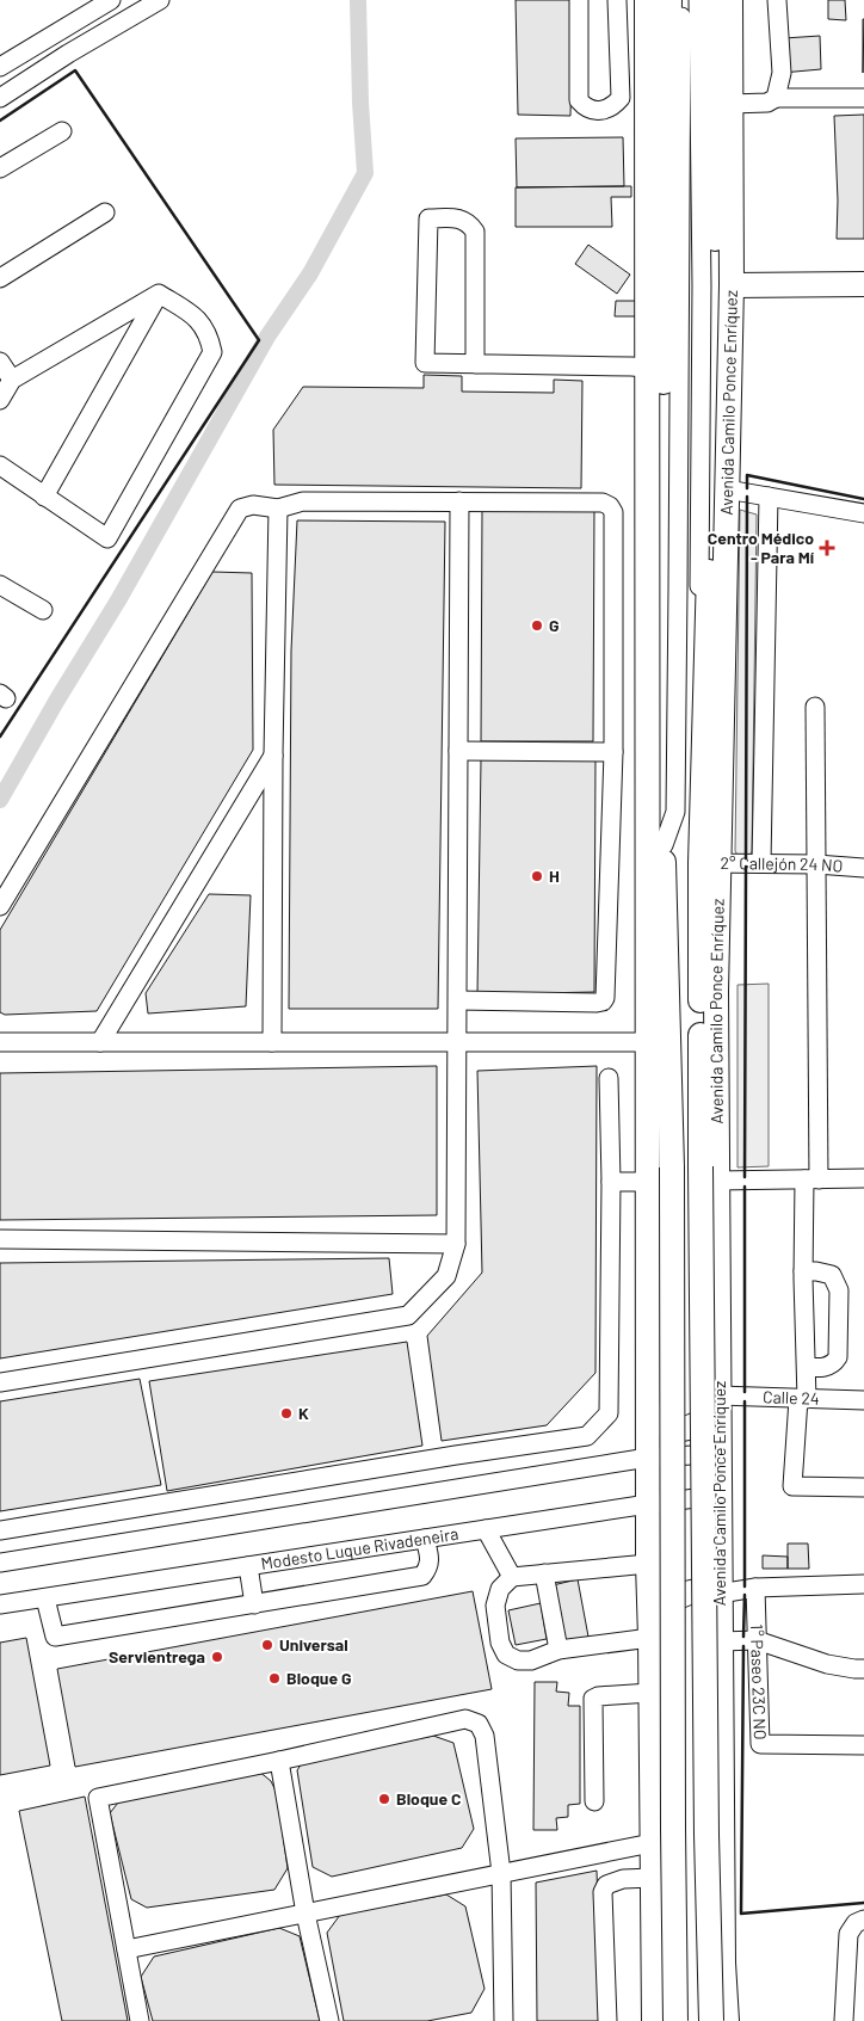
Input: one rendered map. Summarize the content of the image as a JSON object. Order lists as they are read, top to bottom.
{
  "streets": {
    "main road": ["Avenida Camilo Ponce Enríquez"],
    "street": [
      "2° Callejón 24 NO",
      "Calle 24",
      "Modesto Luque Rivadeneira",
      "1° Paseo 23C NO"
    ]
  },
  "crossings": [
    ["Avenida Camilo Ponce Enríquez", "2° Callejón 24 NO"],
    ["Avenida Camilo Ponce Enríquez", "Calle 24"],
    ["Avenida Camilo Ponce Enríquez", "Modesto Luque Rivadeneira"]
  ],
  "places": {
    "health": ["Centro Médico - Para Mí"],
    "other": [
      "G",
      "H",
      "K",
      "Universal",
      "Servientrega",
      "Bloque G",
      "Bloque C"
    ]
  }
}
